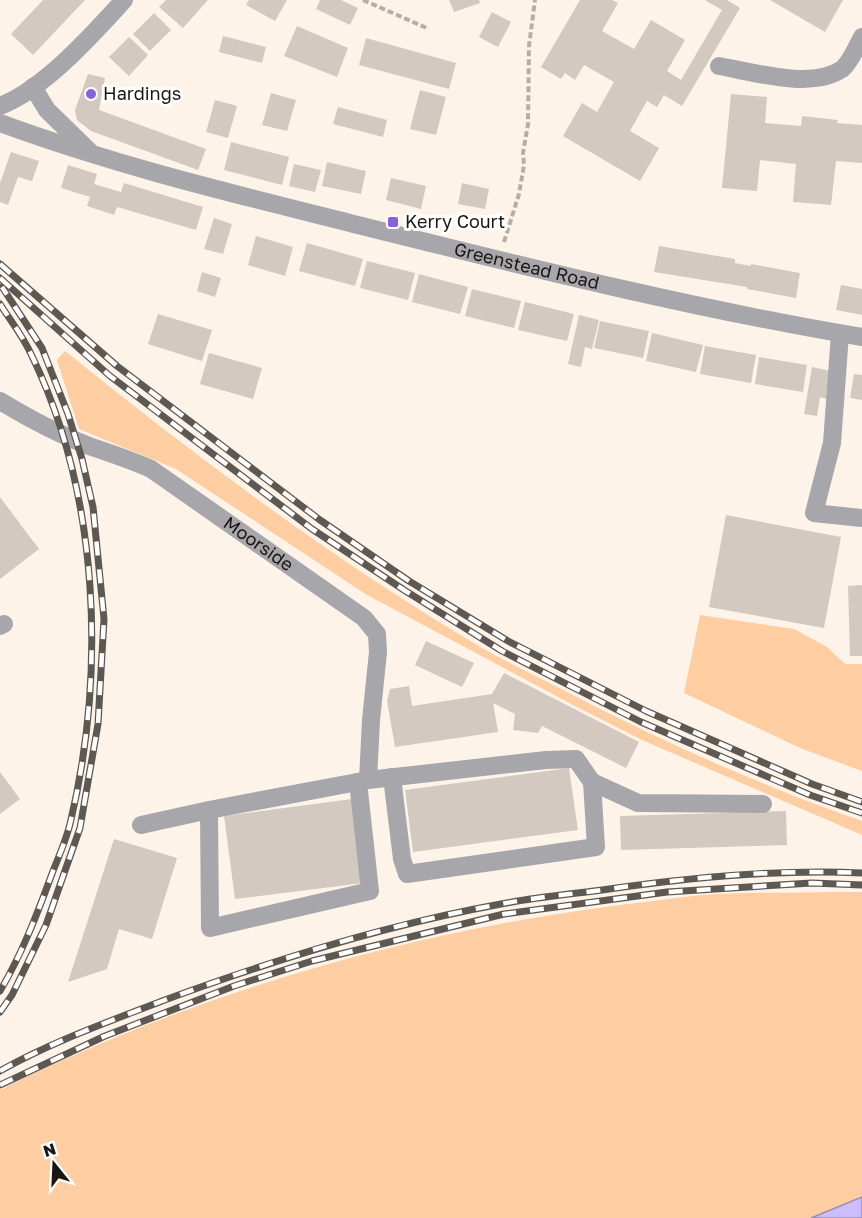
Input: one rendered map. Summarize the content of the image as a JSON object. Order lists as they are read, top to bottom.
{
  "streets": {
    "street": ["Greenstead Road", "Moorside"]
  },
  "places": {
    "other": ["Hardings"],
    "transit": ["Kerry Court"]
  },
  "north": "top"
}
